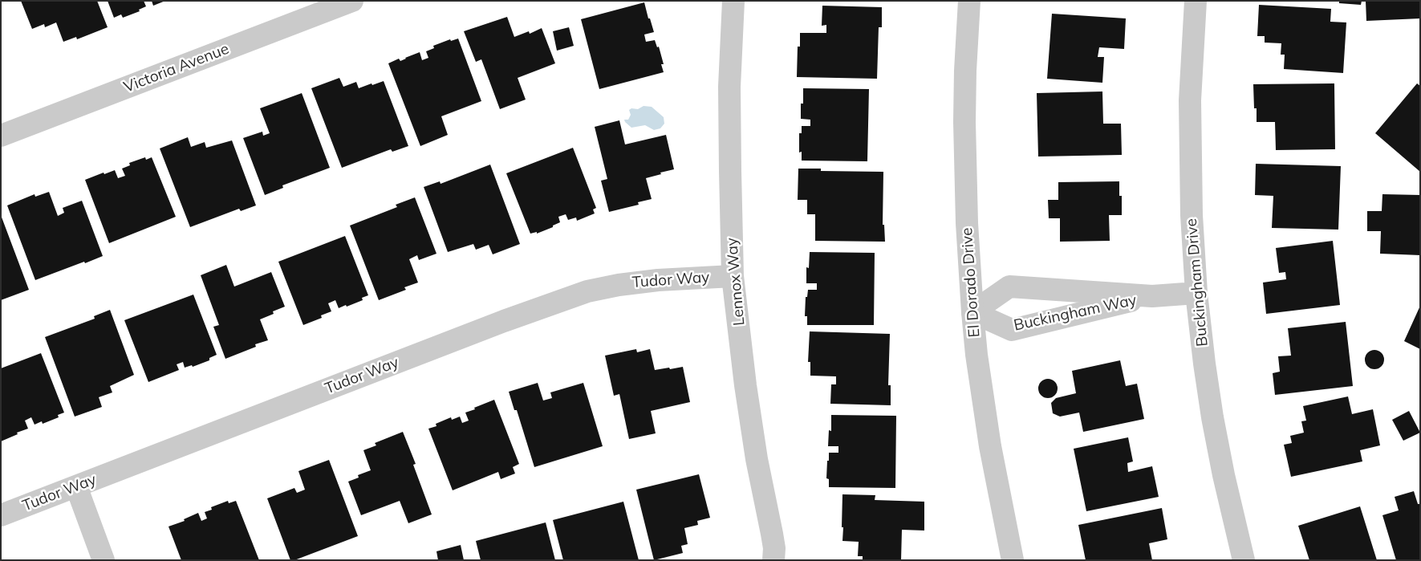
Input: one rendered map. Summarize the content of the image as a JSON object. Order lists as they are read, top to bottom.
{
  "streets": {
    "street": [
      "Victoria Avenue",
      "Tudor Way",
      "Lennox Way",
      "El Dorado Drive",
      "Buckingham Drive",
      "Buckingham Way"
    ]
  },
  "crossings": [
    ["Tudor Way", "Lennox Way"],
    ["El Dorado Drive", "Buckingham Way"],
    ["Buckingham Drive", "Buckingham Way"]
  ]
}
